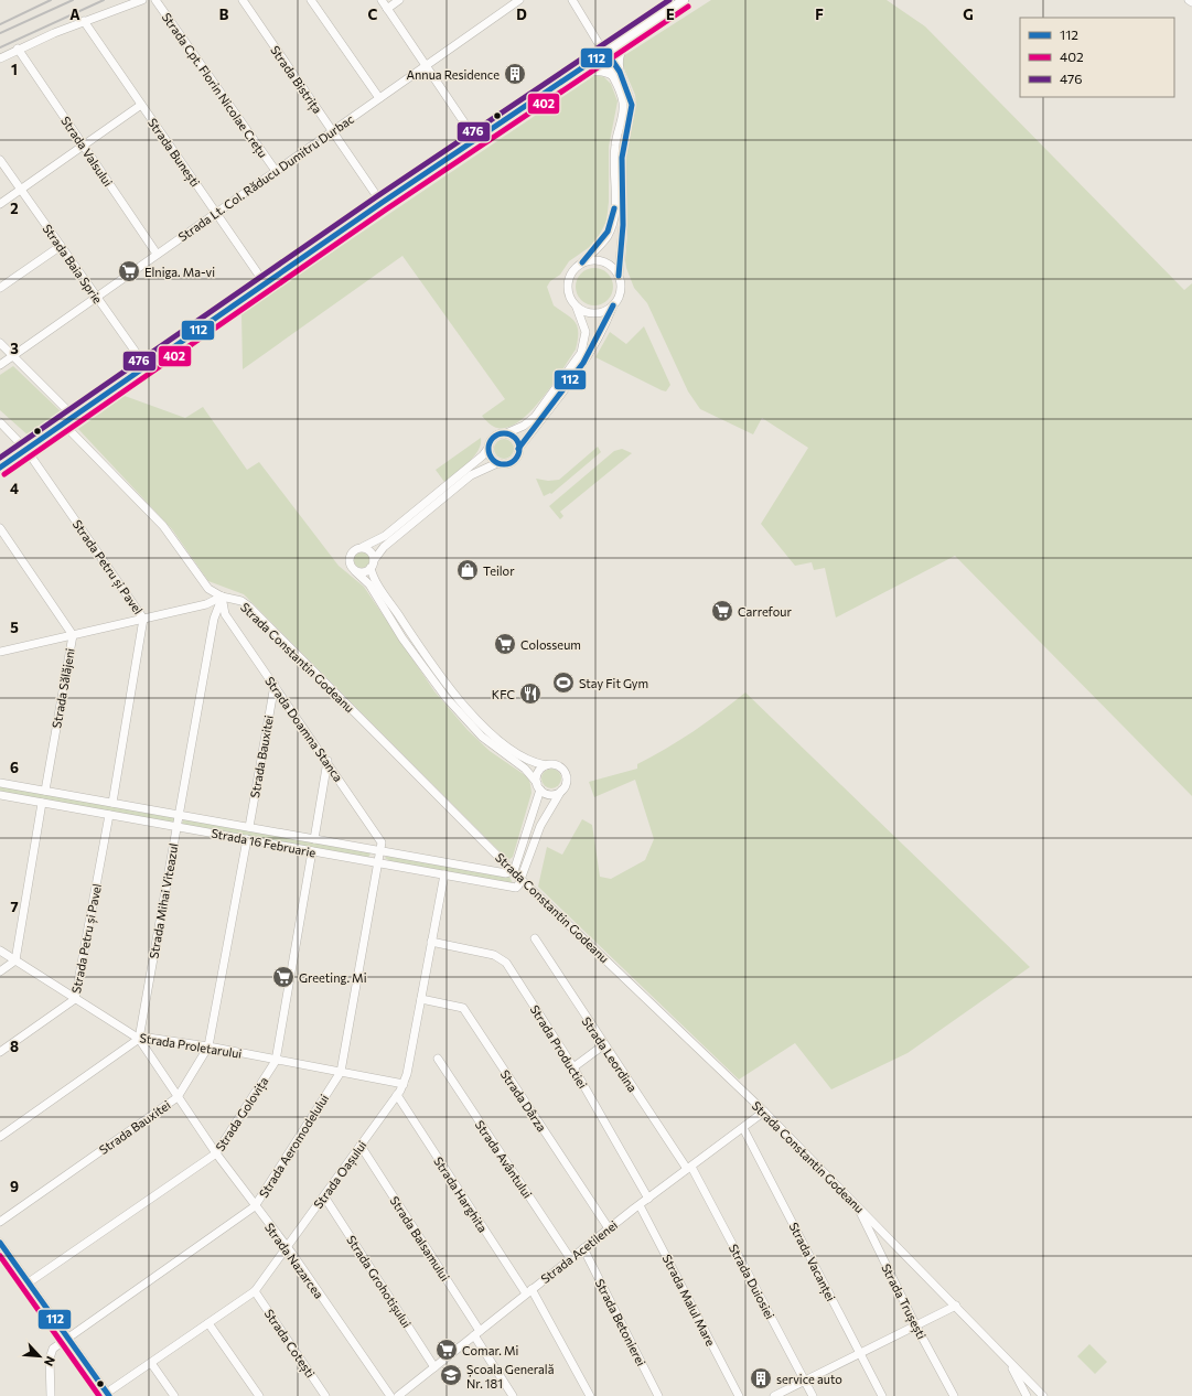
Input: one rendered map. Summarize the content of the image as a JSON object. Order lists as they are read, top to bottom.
{
  "streets": {
    "street": [
      "Strada Bistrița",
      "Strada Cpt. Florin Nicolae Crețu",
      "Strada Valsului",
      "Strada Bunești",
      "Strada Lt. Col. Răducu Dumitru Durbac",
      "Strada Baia Sprie",
      "Strada Petru și Pavel",
      "Strada Constantin Godeanu",
      "Strada Sălăjeni",
      "Strada Doamna Stanca",
      "Strada Bauxitei",
      "Strada 16 Februarie",
      "Strada Mihai Viteazul",
      "Strada Proletarului",
      "Strada Productiei",
      "Strada Leordina",
      "Strada Dârza",
      "Strada Golovița",
      "Strada Aeromodelului",
      "Strada Avântului",
      "Strada Oașului",
      "Strada Harghita",
      "Strada Balsamului",
      "Strada Acetilenei",
      "Strada Nazarcea",
      "Strada Vacanței",
      "Strada Grohotișului",
      "Strada Duiosiei",
      "Strada Malul Mare",
      "Strada Trușești",
      "Strada Betonierei",
      "Strada Cotești"
    ]
  },
  "crossings": [
    ["Strada Bistrița", "Strada Lt. Col. Răducu Dumitru Durbac"],
    ["Strada Cpt. Florin Nicolae Crețu", "Strada Lt. Col. Răducu Dumitru Durbac"],
    ["Strada Valsului", "Strada Lt. Col. Răducu Dumitru Durbac"],
    ["Strada Bunești", "Strada Lt. Col. Răducu Dumitru Durbac"],
    ["Strada Lt. Col. Răducu Dumitru Durbac", "Strada Baia Sprie"],
    ["Strada Petru și Pavel", "Strada 16 Februarie"],
    ["Strada Petru și Pavel", "Strada Proletarului"],
    ["Strada Constantin Godeanu", "Strada Doamna Stanca"],
    ["Strada Constantin Godeanu", "Strada 16 Februarie"],
    ["Strada Constantin Godeanu", "Strada Mihai Viteazul"],
    ["Strada Constantin Godeanu", "Strada Acetilenei"],
    ["Strada Constantin Godeanu", "Strada Trușești"],
    ["Strada Sălăjeni", "Strada 16 Februarie"],
    ["Strada Doamna Stanca", "Strada Bauxitei"],
    ["Strada Doamna Stanca", "Strada 16 Februarie"],
    ["Strada Doamna Stanca", "Strada Mihai Viteazul"],
    ["Strada Doamna Stanca", "Strada Aeromodelului"],
    ["Strada Bauxitei", "Strada 16 Februarie"],
    ["Strada Bauxitei", "Strada Proletarului"],
    ["Strada Bauxitei", "Strada Nazarcea"],
    ["Strada 16 Februarie", "Strada Mihai Viteazul"],
    ["Strada 16 Februarie", "Strada Golovița"],
    ["Strada 16 Februarie", "Strada Aeromodelului"],
    ["Strada 16 Februarie", "Strada Oașului"],
    ["Strada Mihai Viteazul", "Strada Proletarului"],
    ["Strada Mihai Viteazul", "Strada Nazarcea"],
    ["Strada Proletarului", "Strada Golovița"],
    ["Strada Proletarului", "Strada Aeromodelului"],
    ["Strada Proletarului", "Strada Oașului"],
    ["Strada Proletarului", "Strada Nazarcea"],
    ["Strada Productiei", "Strada Oașului"],
    ["Strada Productiei", "Strada Acetilenei"],
    ["Strada Leordina", "Strada Acetilenei"],
    ["Strada Leordina", "Strada Duiosiei"],
    ["Strada Dârza", "Strada Oașului"],
    ["Strada Dârza", "Strada Acetilenei"],
    ["Strada Golovița", "Strada Nazarcea"],
    ["Strada Aeromodelului", "Strada Nazarcea"],
    ["Strada Avântului", "Strada Acetilenei"],
    ["Strada Oașului", "Strada Harghita"],
    ["Strada Oașului", "Strada Balsamului"],
    ["Strada Oașului", "Strada Nazarcea"],
    ["Strada Oașului", "Strada Grohotișului"],
    ["Strada Oașului", "Strada Cotești"],
    ["Strada Harghita", "Strada Acetilenei"],
    ["Strada Balsamului", "Strada Acetilenei"],
    ["Strada Acetilenei", "Strada Vacanței"],
    ["Strada Acetilenei", "Strada Grohotișului"],
    ["Strada Acetilenei", "Strada Duiosiei"],
    ["Strada Acetilenei", "Strada Malul Mare"],
    ["Strada Acetilenei", "Strada Betonierei"]
  ],
  "places": {
    "building": ["Annua Residence", "service auto"],
    "supermarket": [
      "Elniga. Ma-vi",
      "Carrefour",
      "Colosseum",
      "Greeting. Mi",
      "Comar. Mi"
    ],
    "shop": ["Teilor"],
    "sports": ["Stay Fit Gym"],
    "restaurant": ["KFC"],
    "school or university": ["Școala Generală Nr. 181"]
  },
  "lines": ["transit line 476", "transit line 402", "transit line 112"],
  "legend": ["112", "402", "476"],
  "north": "bottom right",
  "grid": {
    "columns": [
      "A",
      "B",
      "C",
      "D",
      "E",
      "F",
      "G"
    ],
    "rows": [
      "1",
      "2",
      "3",
      "4",
      "5",
      "6",
      "7",
      "8",
      "9"
    ]
  }
}
